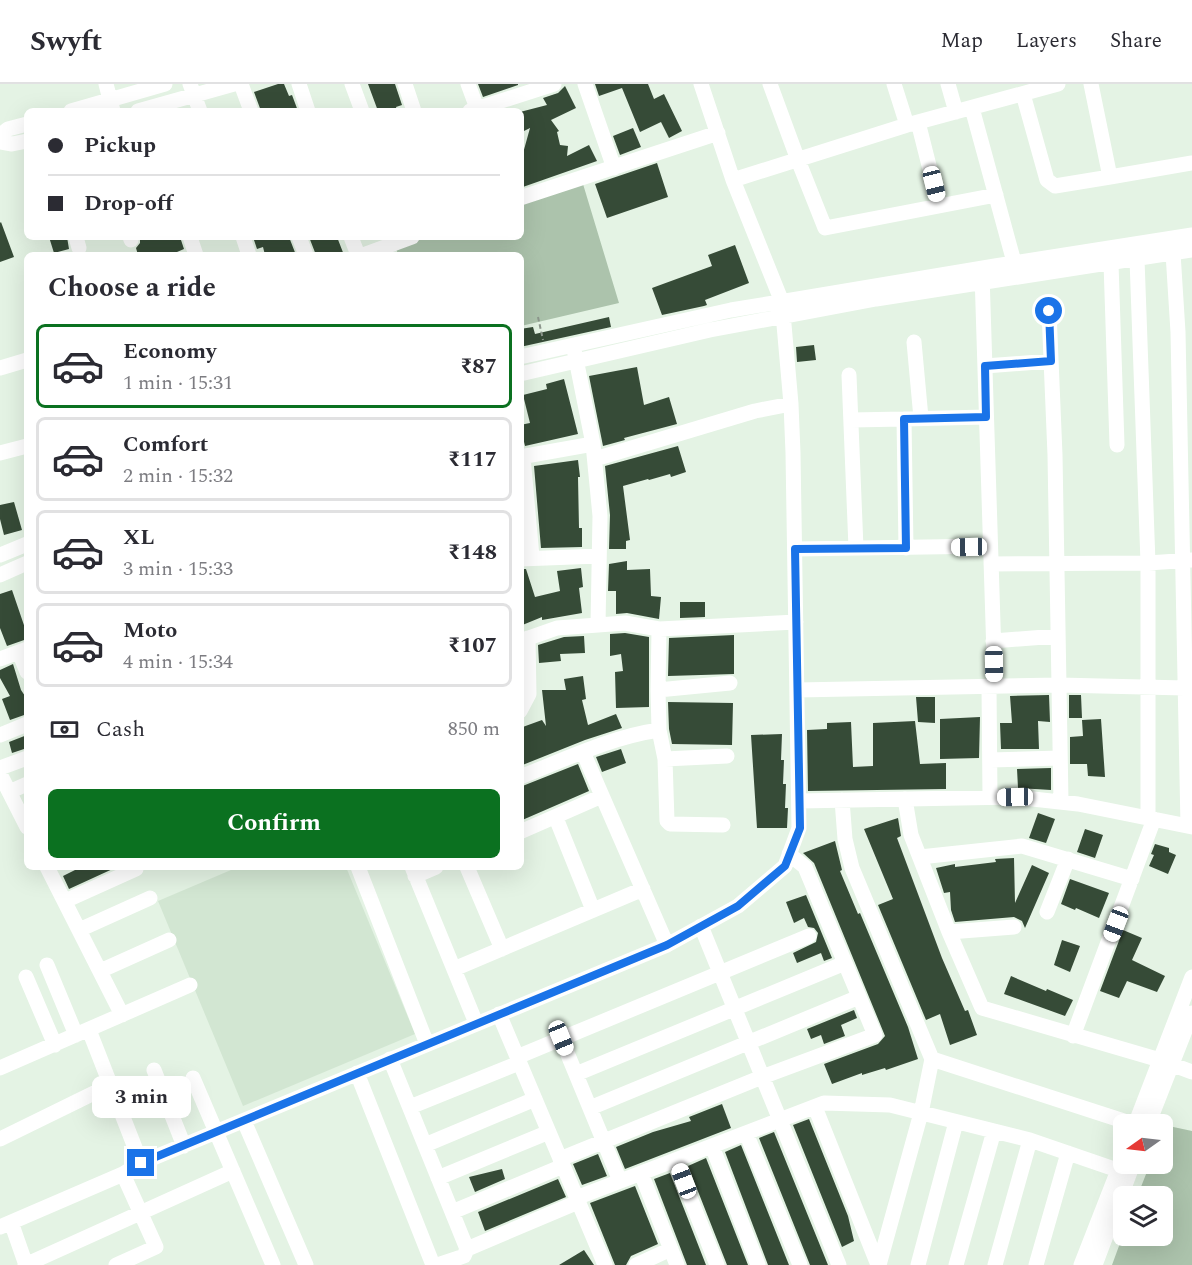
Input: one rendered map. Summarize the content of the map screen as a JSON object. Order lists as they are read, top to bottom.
{
  "north": "left",
  "page": {
    "header": "Swyft",
    "nav": ["Map", "Layers", "Share"],
    "banner": ["Pickup", "Drop-off"],
    "heading": "Choose a ride",
    "list": [
      {
        "name": "Economy",
        "note": "1 min · 15:31",
        "value": "₹87"
      },
      {
        "name": "Comfort",
        "note": "2 min · 15:32",
        "value": "₹117"
      },
      {
        "name": "XL",
        "note": "3 min · 15:33",
        "value": "₹148"
      },
      {
        "name": "Moto",
        "note": "4 min · 15:34",
        "value": "₹107"
      }
    ],
    "pay": ["Cash", "850 m"],
    "buttons": "Confirm",
    "bubble": "3 min"
  }
}
